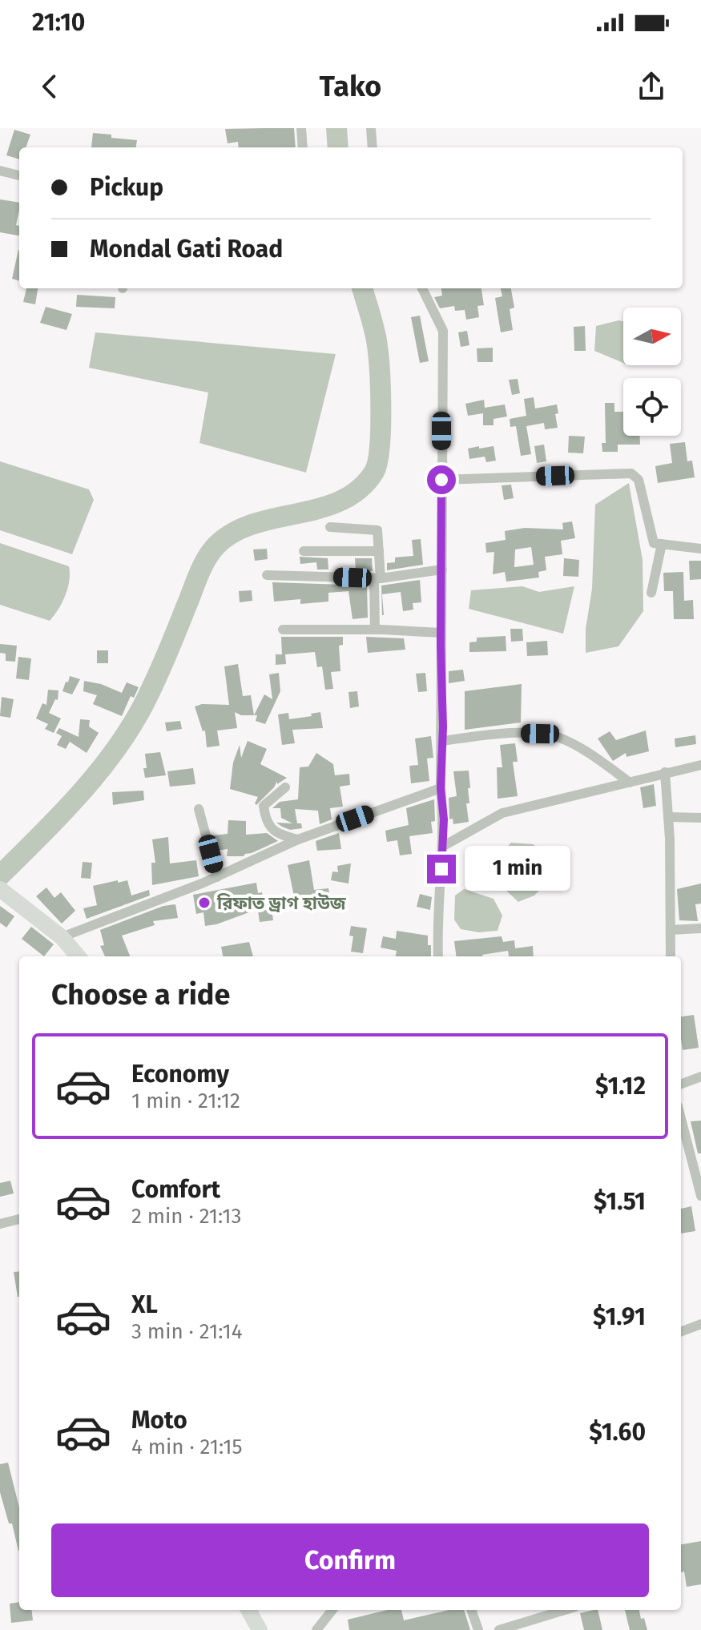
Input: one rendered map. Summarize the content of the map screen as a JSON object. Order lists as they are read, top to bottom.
{
  "places": ["রিফাত ড্রাগ হাউজ"],
  "north": "right",
  "page": {
    "status": "21:10",
    "header": "Tako",
    "banner": ["Pickup", "Mondal Gati Road"],
    "bubble": "1 min",
    "heading": "Choose a ride",
    "list": [
      {
        "name": "Economy",
        "note": "1 min · 21:12",
        "value": "$1.12"
      },
      {
        "name": "Comfort",
        "note": "2 min · 21:13",
        "value": "$1.51"
      },
      {
        "name": "XL",
        "note": "3 min · 21:14",
        "value": "$1.91"
      },
      {
        "name": "Moto",
        "note": "4 min · 21:15",
        "value": "$1.60"
      }
    ],
    "buttons": "Confirm"
  }
}
